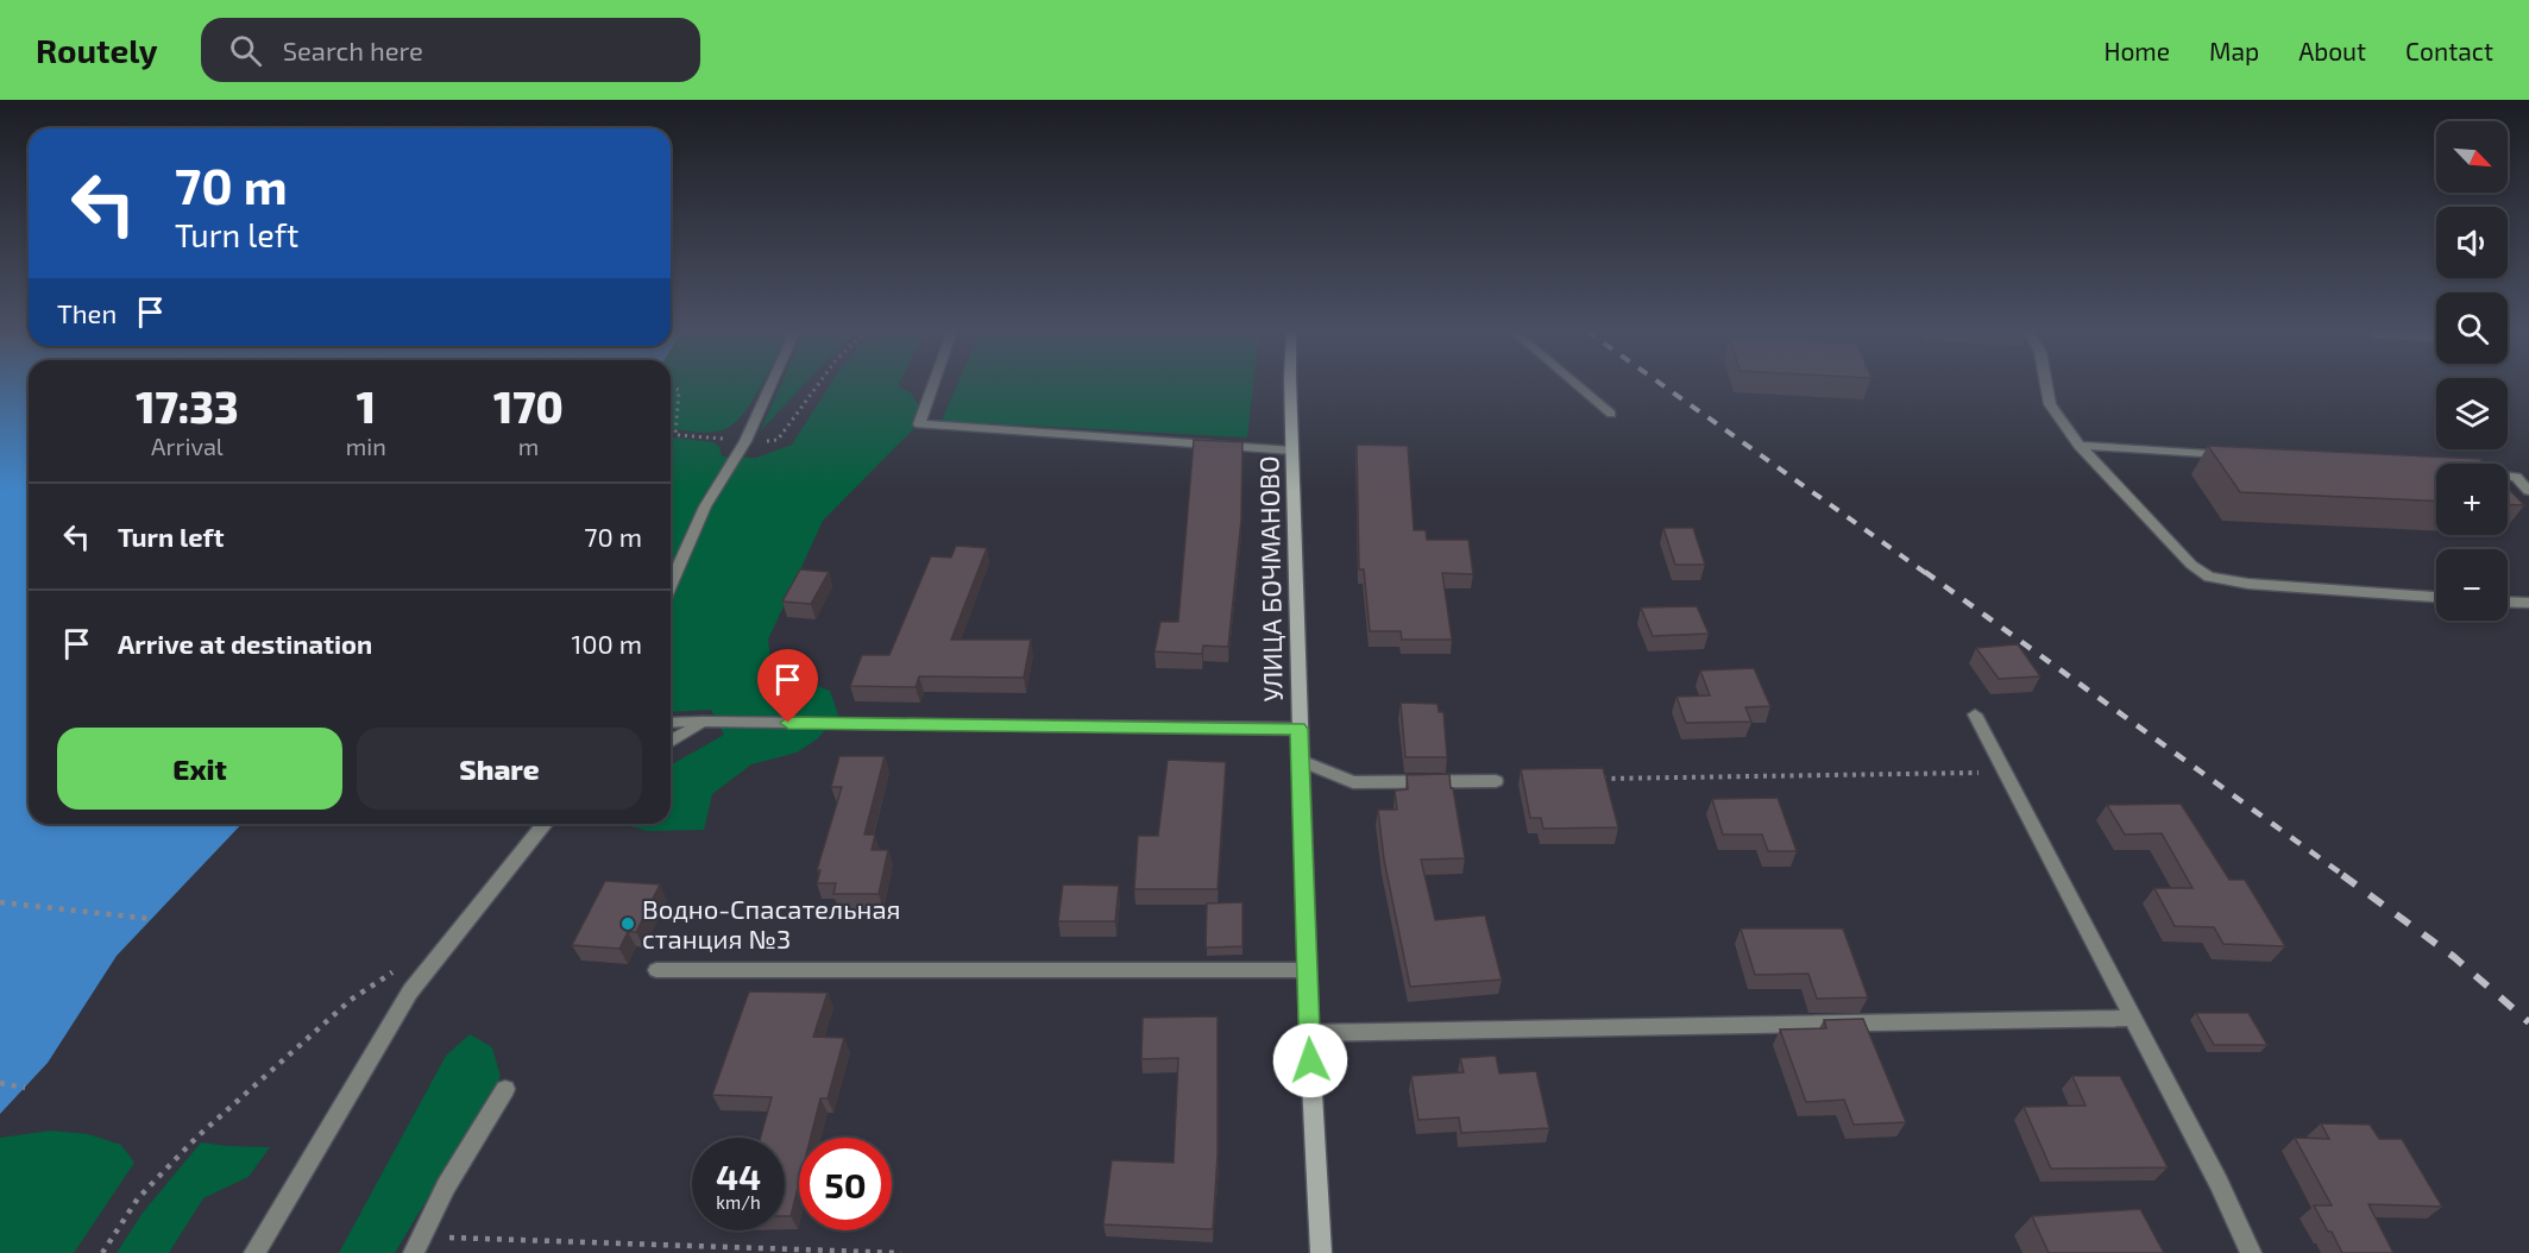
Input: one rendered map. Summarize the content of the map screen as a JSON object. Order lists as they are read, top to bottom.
{
  "streets": {
    "main road": ["УЛИЦА БОЧМАНОВО"]
  },
  "places": ["Водно-Спасательная станция №3"],
  "north": "bottom right",
  "page": {
    "header": "Routely",
    "search": "Search here",
    "nav": [
      "Home",
      "Map",
      "About",
      "Contact"
    ],
    "map_buttons": ["+", "−"],
    "turn": ["70 m", "Turn left"],
    "then": "Then",
    "eta": [
      "17:33",
      "Arrival",
      "1",
      "min",
      "170",
      "m"
    ],
    "list": [
      {
        "name": "Turn left",
        "value": "70 m"
      },
      {
        "name": "Arrive at destination",
        "value": "100 m"
      }
    ],
    "buttons": ["Exit", "Share"],
    "speed": "44 km/h",
    "limit": "50"
  }
}
